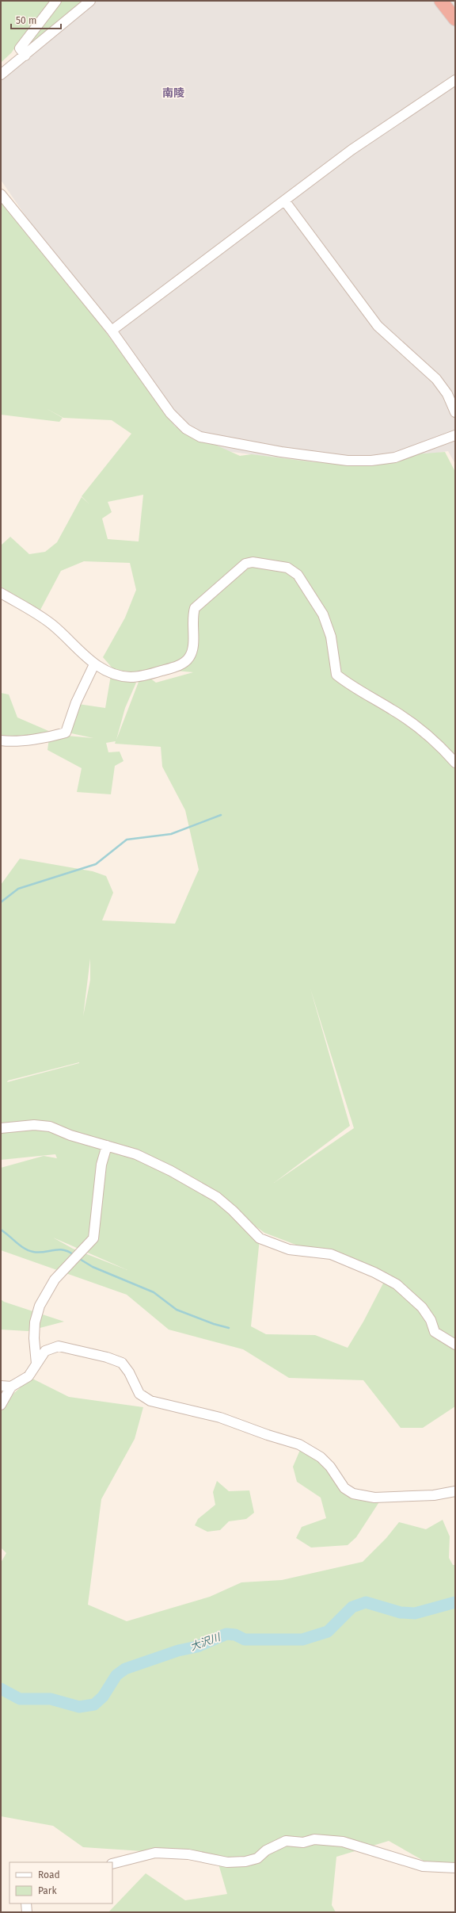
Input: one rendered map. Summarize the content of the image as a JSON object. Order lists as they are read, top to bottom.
{
  "districts": ["南陵"],
  "water": ["大沢川"],
  "legend": ["Road", "Park"],
  "scale_bar": "50 m"
}
